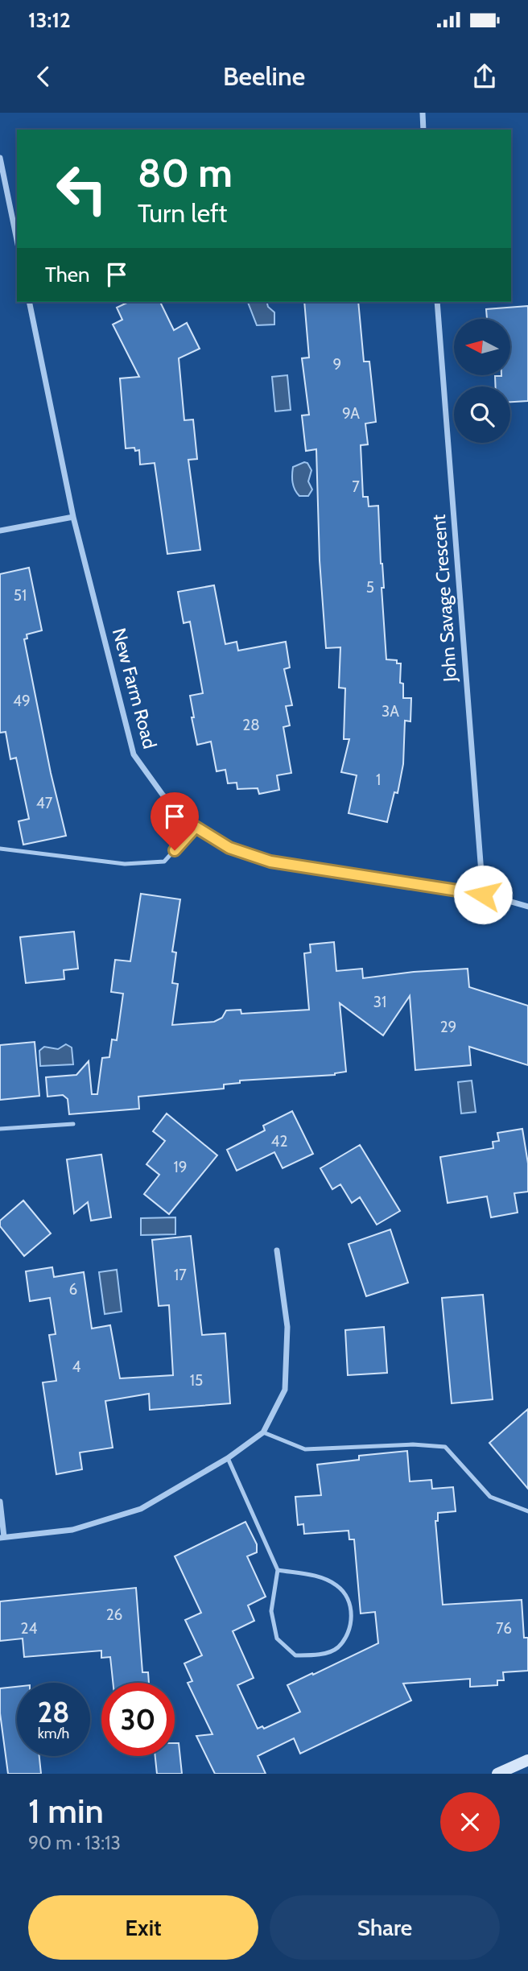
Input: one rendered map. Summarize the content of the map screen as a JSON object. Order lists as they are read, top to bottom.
{
  "streets": {
    "street": ["John Savage Crescent", "New Farm Road"]
  },
  "crossings": [
    ["John Savage Crescent", "New Farm Road"]
  ],
  "house_numbers": [
    "9",
    "9A",
    "7",
    "5",
    "51",
    "49",
    "3A",
    "28",
    "1",
    "47",
    "31",
    "29",
    "42",
    "19",
    "17",
    "6",
    "4",
    "15",
    "26",
    "24",
    "76"
  ],
  "north": "left",
  "page": {
    "status": "13:12",
    "header": "Beeline",
    "turn": ["80 m", "Turn left"],
    "then": "Then",
    "speed": "28 km/h",
    "limit": "30",
    "heading": ["1 min", "90 m · 13:13"],
    "buttons": ["Exit", "Share"]
  }
}
